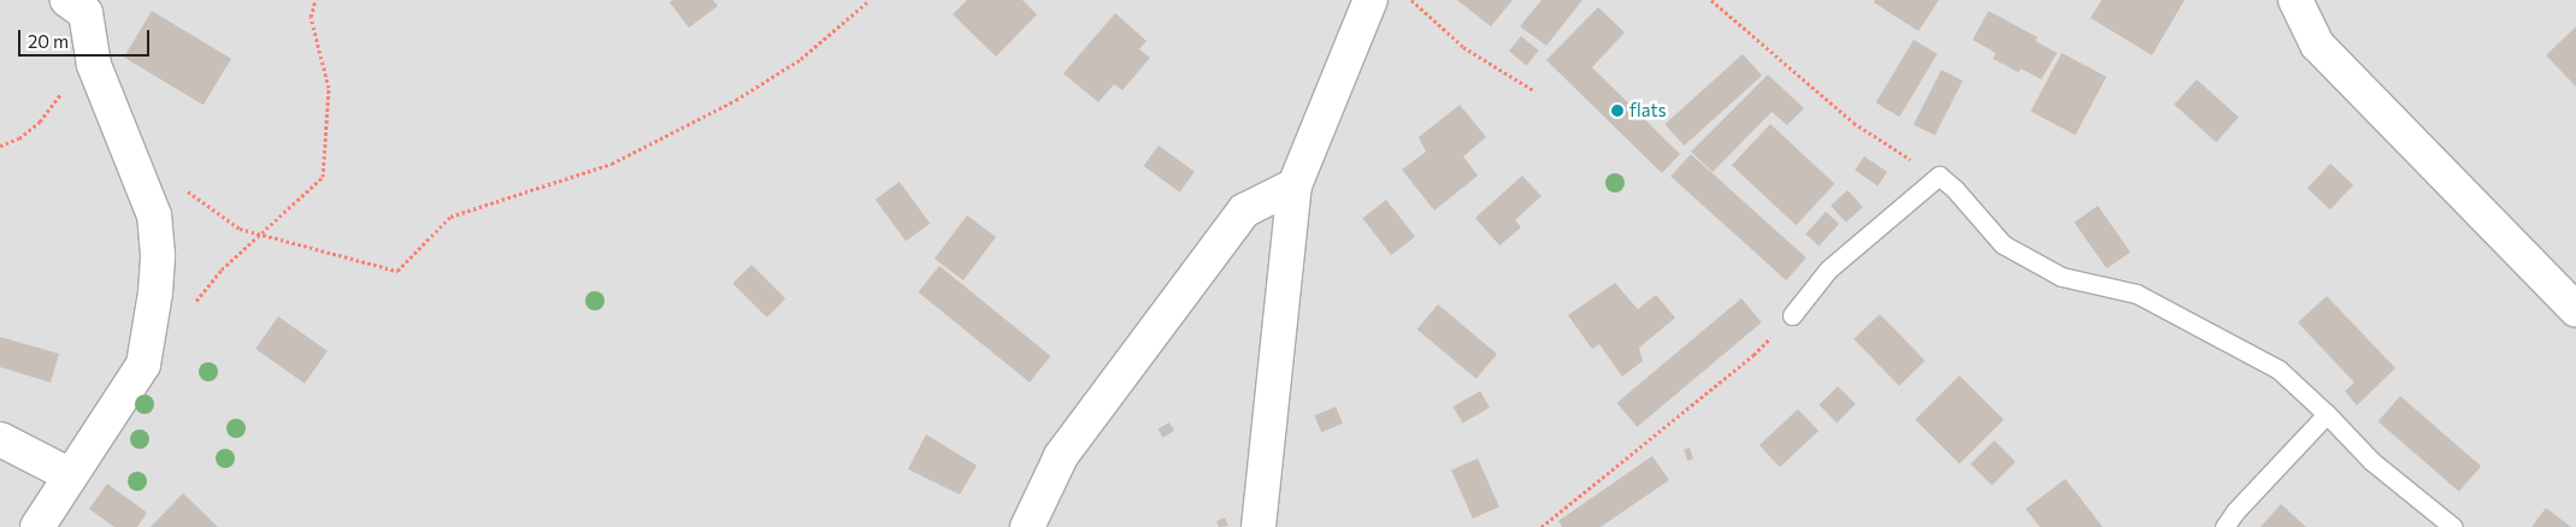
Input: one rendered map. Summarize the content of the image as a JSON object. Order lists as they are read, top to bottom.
{
  "places": ["flats"],
  "scale_bar": "20 m"
}
